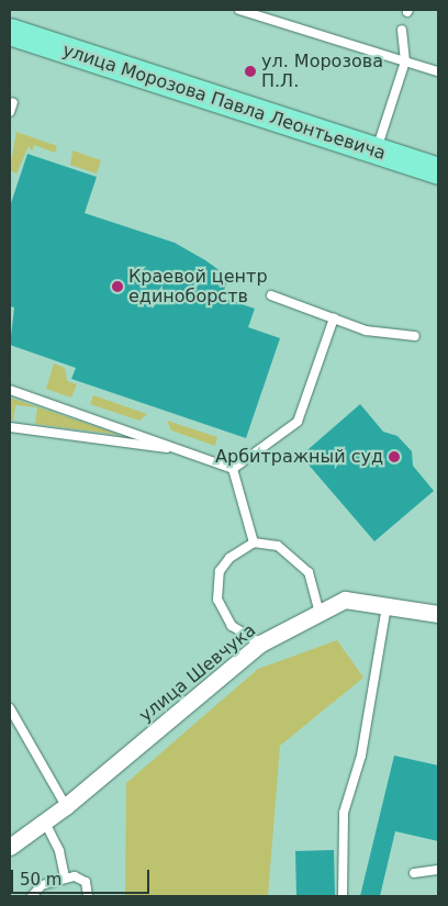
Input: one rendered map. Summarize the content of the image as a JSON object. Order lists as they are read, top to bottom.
{
  "streets": {
    "main road": ["улица Морозова Павла Леонтьевича"],
    "street": ["улица Шевчука"]
  },
  "places": ["ул. Морозова П.Л.", "Краевой центр единоборств", "Арбитражный суд"],
  "scale_bar": "50 m"
}
